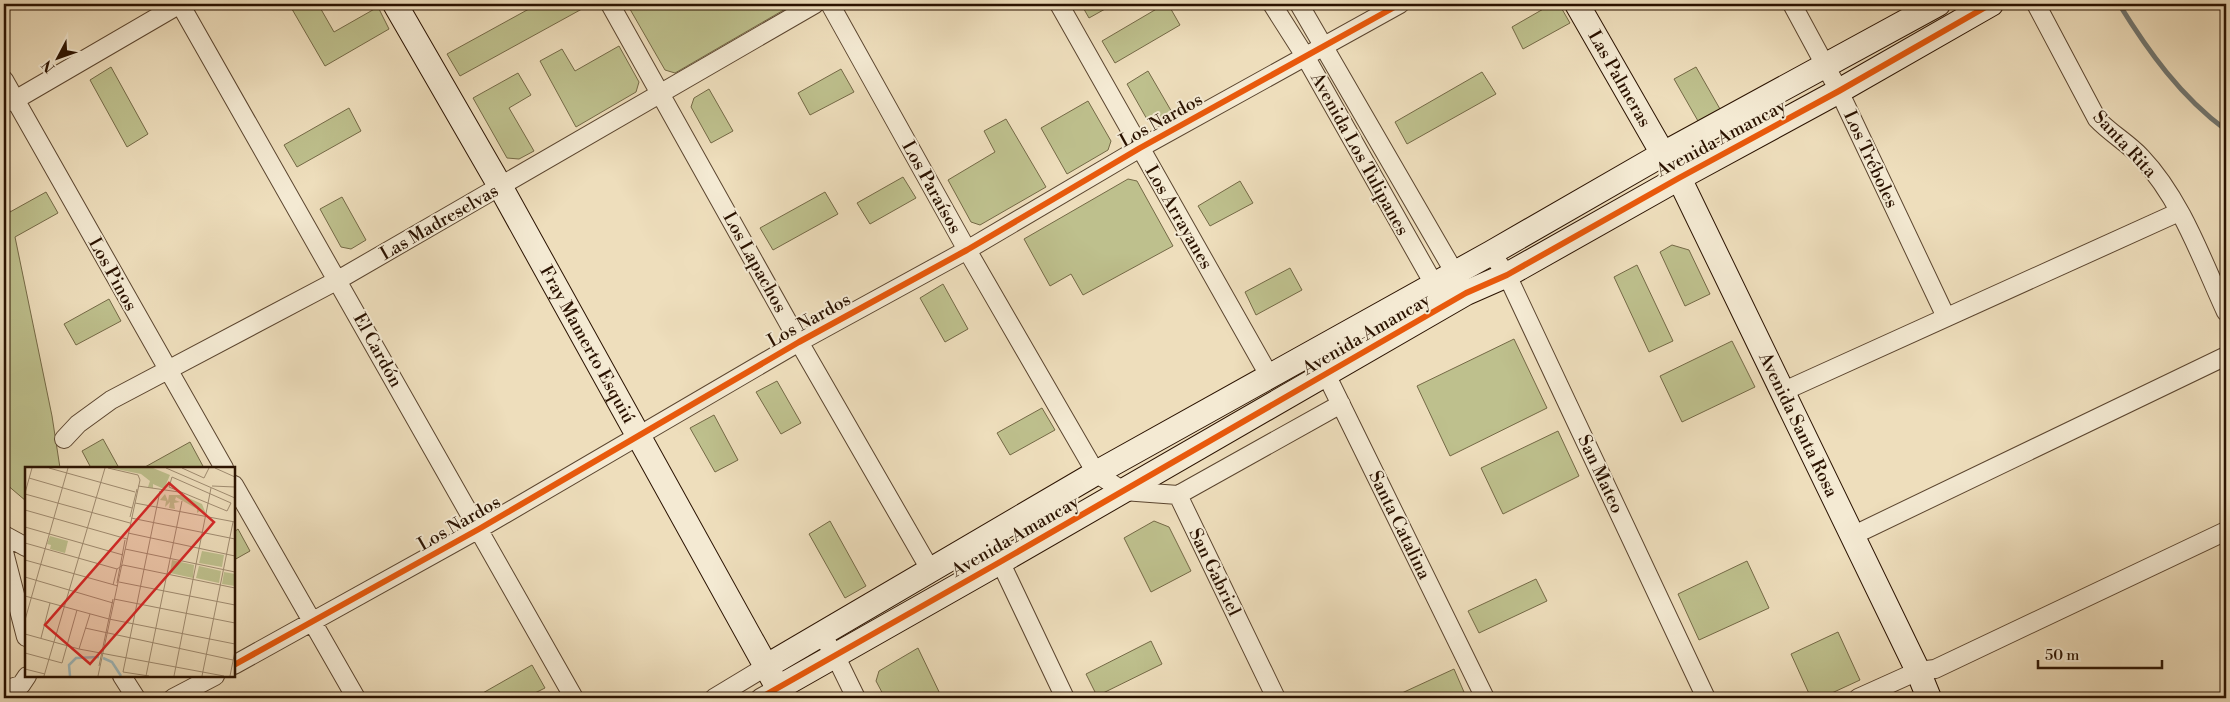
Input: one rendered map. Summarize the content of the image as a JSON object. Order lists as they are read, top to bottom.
{
  "streets": {
    "street": [
      "Las Palmeras",
      "Los Nardos",
      "Avenida Amancay",
      "Santa Rita",
      "Avenida Los Tulipanes",
      "Los Tréboles",
      "Los Paraísos",
      "Los Arrayanes",
      "Las Madreselvas",
      "Los Lapachos",
      "Los Pinos",
      "Fray Mamerto Esquiú",
      "El Cardón",
      "Avenida Santa Rosa",
      "San Mateo",
      "Santa Catalina",
      "San Gabriel"
    ]
  },
  "crossings": [
    ["Las Palmeras", "Avenida Amancay"],
    ["Las Palmeras", "Avenida Santa Rosa"],
    ["Los Nardos", "Avenida Los Tulipanes"],
    ["Los Nardos", "Los Paraísos"],
    ["Los Nardos", "Los Arrayanes"],
    ["Los Nardos", "Los Lapachos"],
    ["Los Nardos", "Fray Mamerto Esquiú"],
    ["Los Nardos", "El Cardón"],
    ["Avenida Amancay", "Avenida Los Tulipanes"],
    ["Avenida Amancay", "Los Tréboles"],
    ["Avenida Amancay", "Los Paraísos"],
    ["Avenida Amancay", "Los Arrayanes"],
    ["Avenida Amancay", "Los Lapachos"],
    ["Avenida Amancay", "Fray Mamerto Esquiú"],
    ["Avenida Amancay", "Avenida Santa Rosa"],
    ["Avenida Amancay", "San Mateo"],
    ["Avenida Amancay", "Santa Catalina"],
    ["Las Madreselvas", "Los Lapachos"],
    ["Las Madreselvas", "Los Pinos"],
    ["Las Madreselvas", "Fray Mamerto Esquiú"],
    ["Las Madreselvas", "El Cardón"]
  ],
  "scale_bar": "50 m",
  "north": "bottom left"
}
